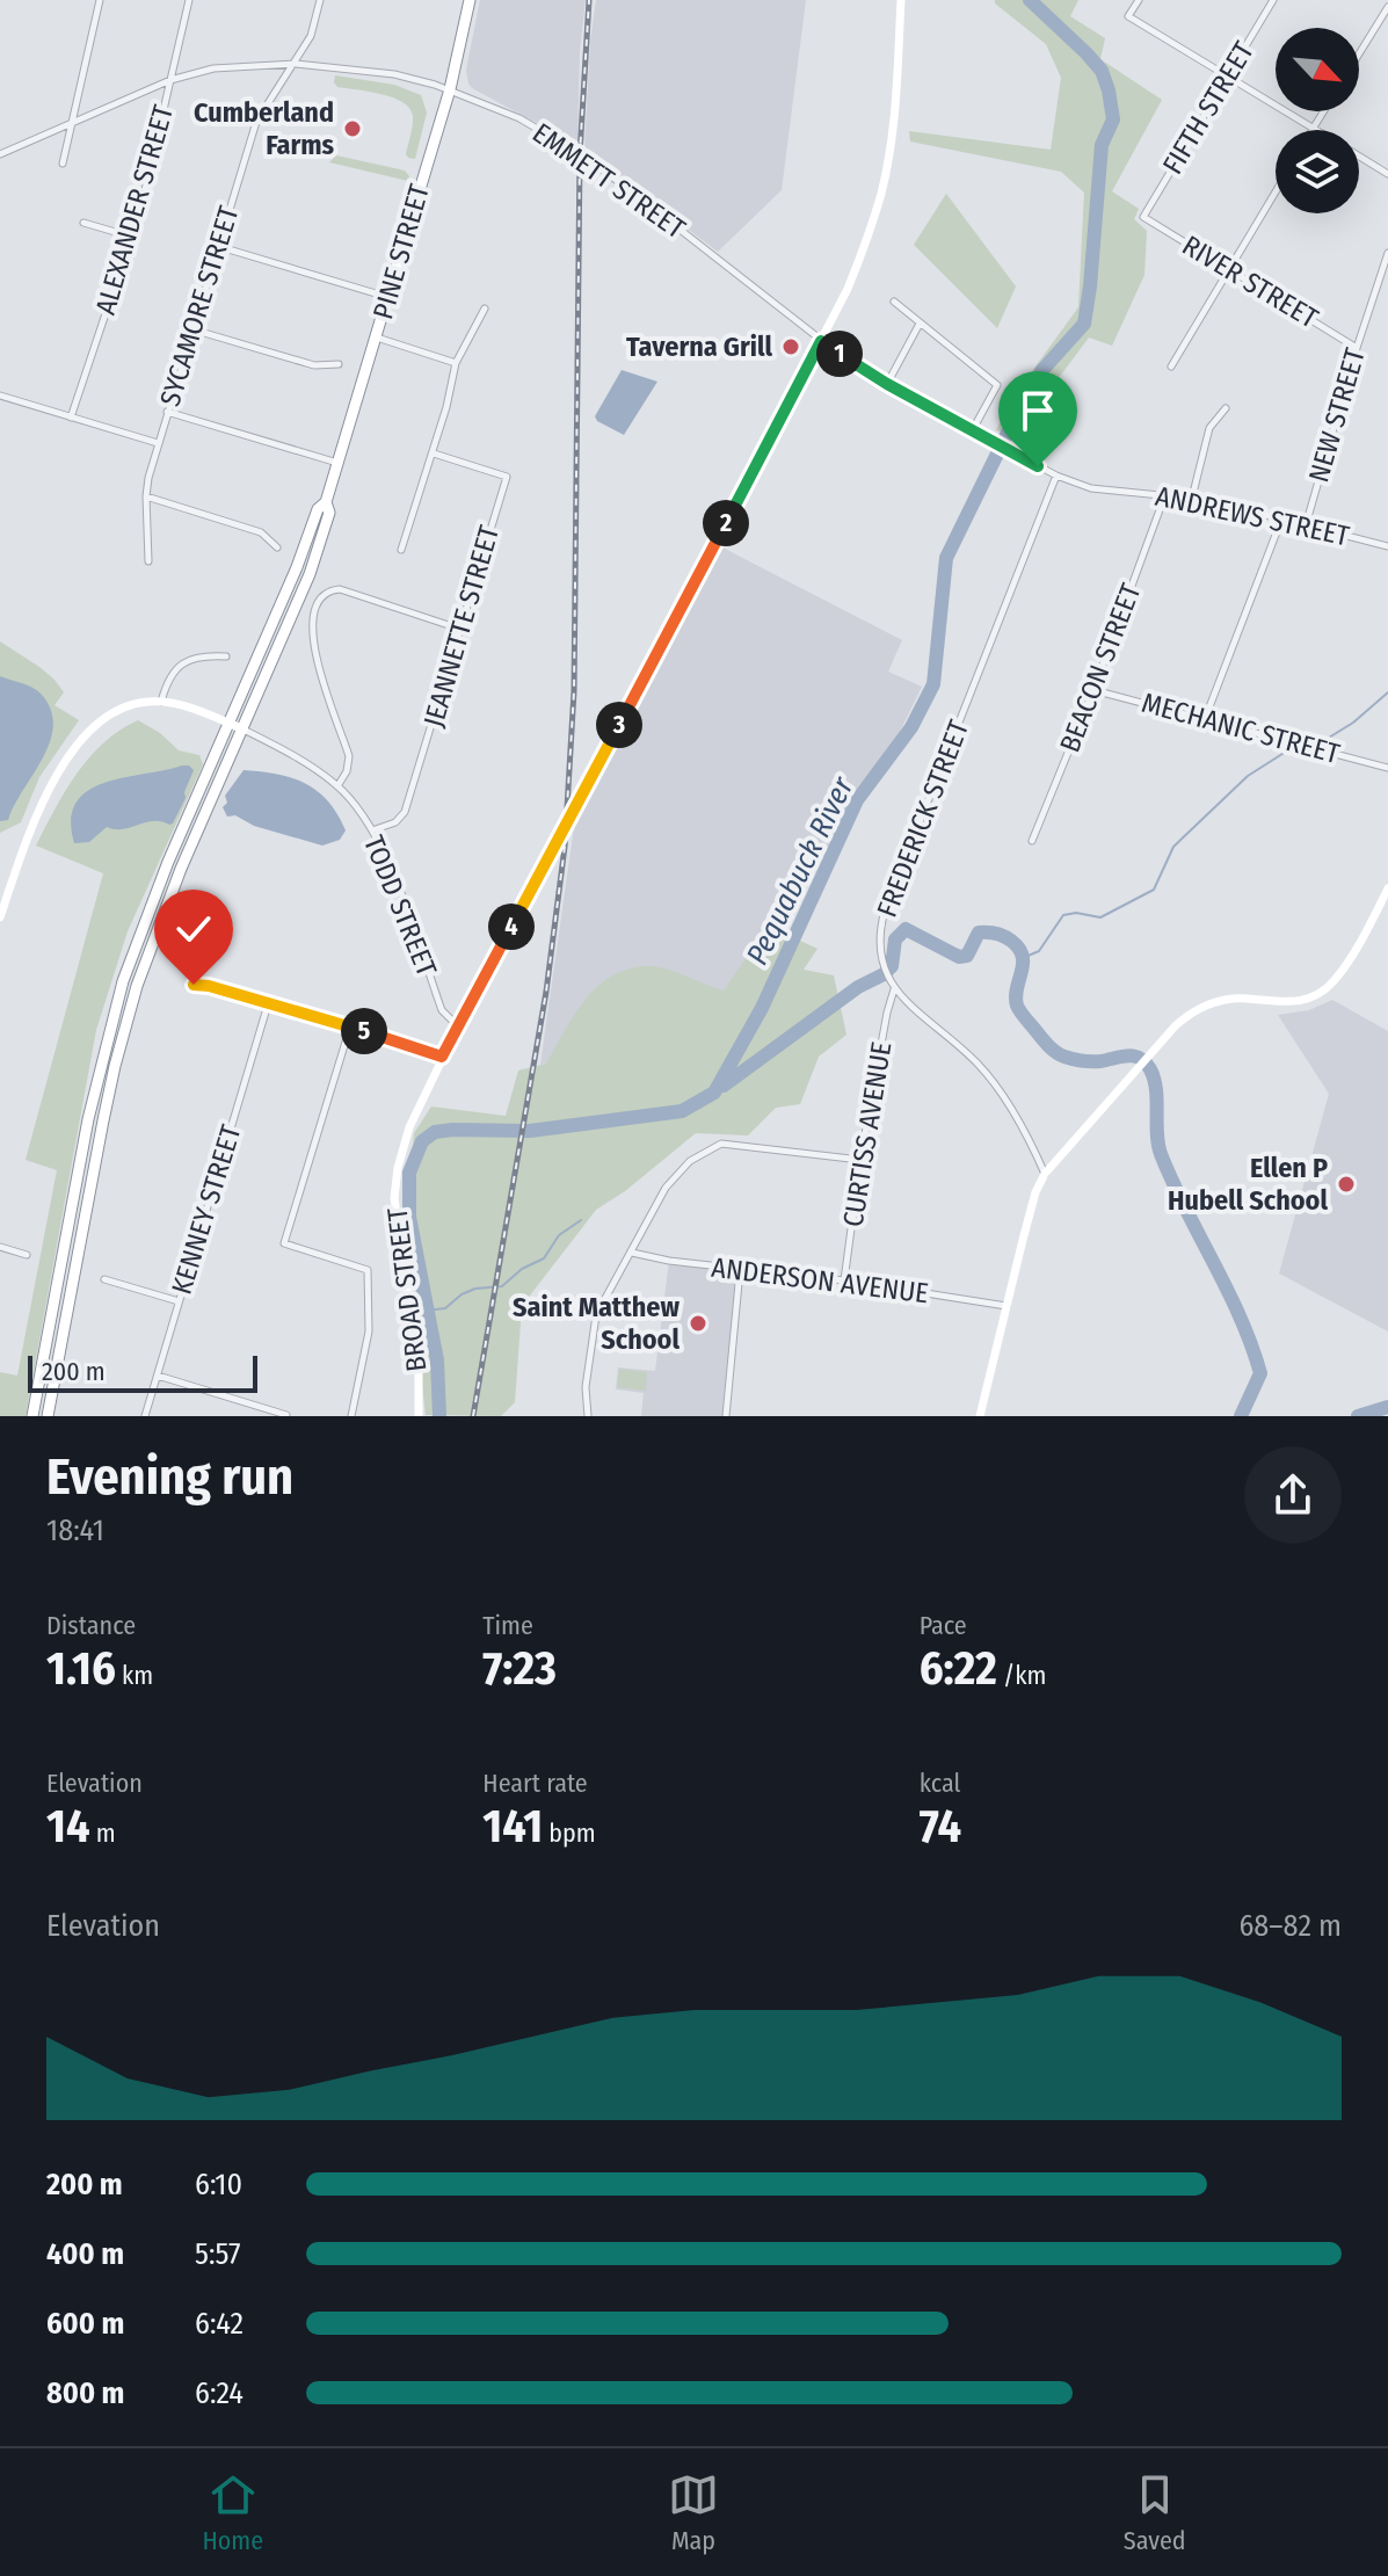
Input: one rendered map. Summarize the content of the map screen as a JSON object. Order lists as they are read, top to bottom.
{
  "streets": {
    "highway": ["PINE STREET"],
    "main road": ["BROAD STREET"],
    "street": [
      "FIFTH STREET",
      "EMMETT STREET",
      "ALEXANDER STREET",
      "RIVER STREET",
      "SYCAMORE STREET",
      "NEW STREET",
      "ANDREWS STREET",
      "JEANNETTE STREET",
      "BEACON STREET",
      "MECHANIC STREET",
      "FREDERICK STREET",
      "TODD STREET",
      "CURTISS AVENUE",
      "KENNEY STREET",
      "ANDERSON AVENUE"
    ]
  },
  "crossings": [
    ["FIFTH STREET", "RIVER STREET"],
    ["EMMETT STREET", "ALEXANDER STREET"],
    ["EMMETT STREET", "PINE STREET"],
    ["EMMETT STREET", "SYCAMORE STREET"],
    ["EMMETT STREET", "ANDREWS STREET"],
    ["EMMETT STREET", "BROAD STREET"],
    ["PINE STREET", "TODD STREET"],
    ["RIVER STREET", "NEW STREET"],
    ["NEW STREET", "ANDREWS STREET"],
    ["ANDREWS STREET", "BEACON STREET"],
    ["ANDREWS STREET", "FREDERICK STREET"],
    ["ANDREWS STREET", "BROAD STREET"],
    ["JEANNETTE STREET", "TODD STREET"],
    ["BEACON STREET", "MECHANIC STREET"],
    ["FREDERICK STREET", "CURTISS AVENUE"],
    ["TODD STREET", "BROAD STREET"],
    ["CURTISS AVENUE", "ANDERSON AVENUE"]
  ],
  "water": ["Pequabuck River"],
  "places": [
    "Cumberland Farms",
    "Taverna Grill",
    "Ellen P Hubell School",
    "Saint Matthew School"
  ],
  "scale_bar": "200 m",
  "north": "bottom right",
  "page": {
    "pins": [
      "1",
      "2",
      "3",
      "4",
      "5"
    ],
    "scale": "200 m",
    "heading": ["Evening run", "18:41"],
    "stats": [
      ["Distance", "1.16 km"],
      ["Time", "7:23"],
      ["Pace", "6:22 /km"],
      ["Elevation", "14 m"],
      ["Heart rate", "141 bpm"],
      ["kcal", "74"]
    ],
    "chart": ["Elevation", "68–82 m"],
    "list": [
      {
        "name": "200 m",
        "note": "6:10"
      },
      {
        "name": "400 m",
        "note": "5:57"
      },
      {
        "name": "600 m",
        "note": "6:42"
      },
      {
        "name": "800 m",
        "note": "6:24"
      }
    ],
    "tabs": ["Home", "Map", "Saved"]
  }
}
